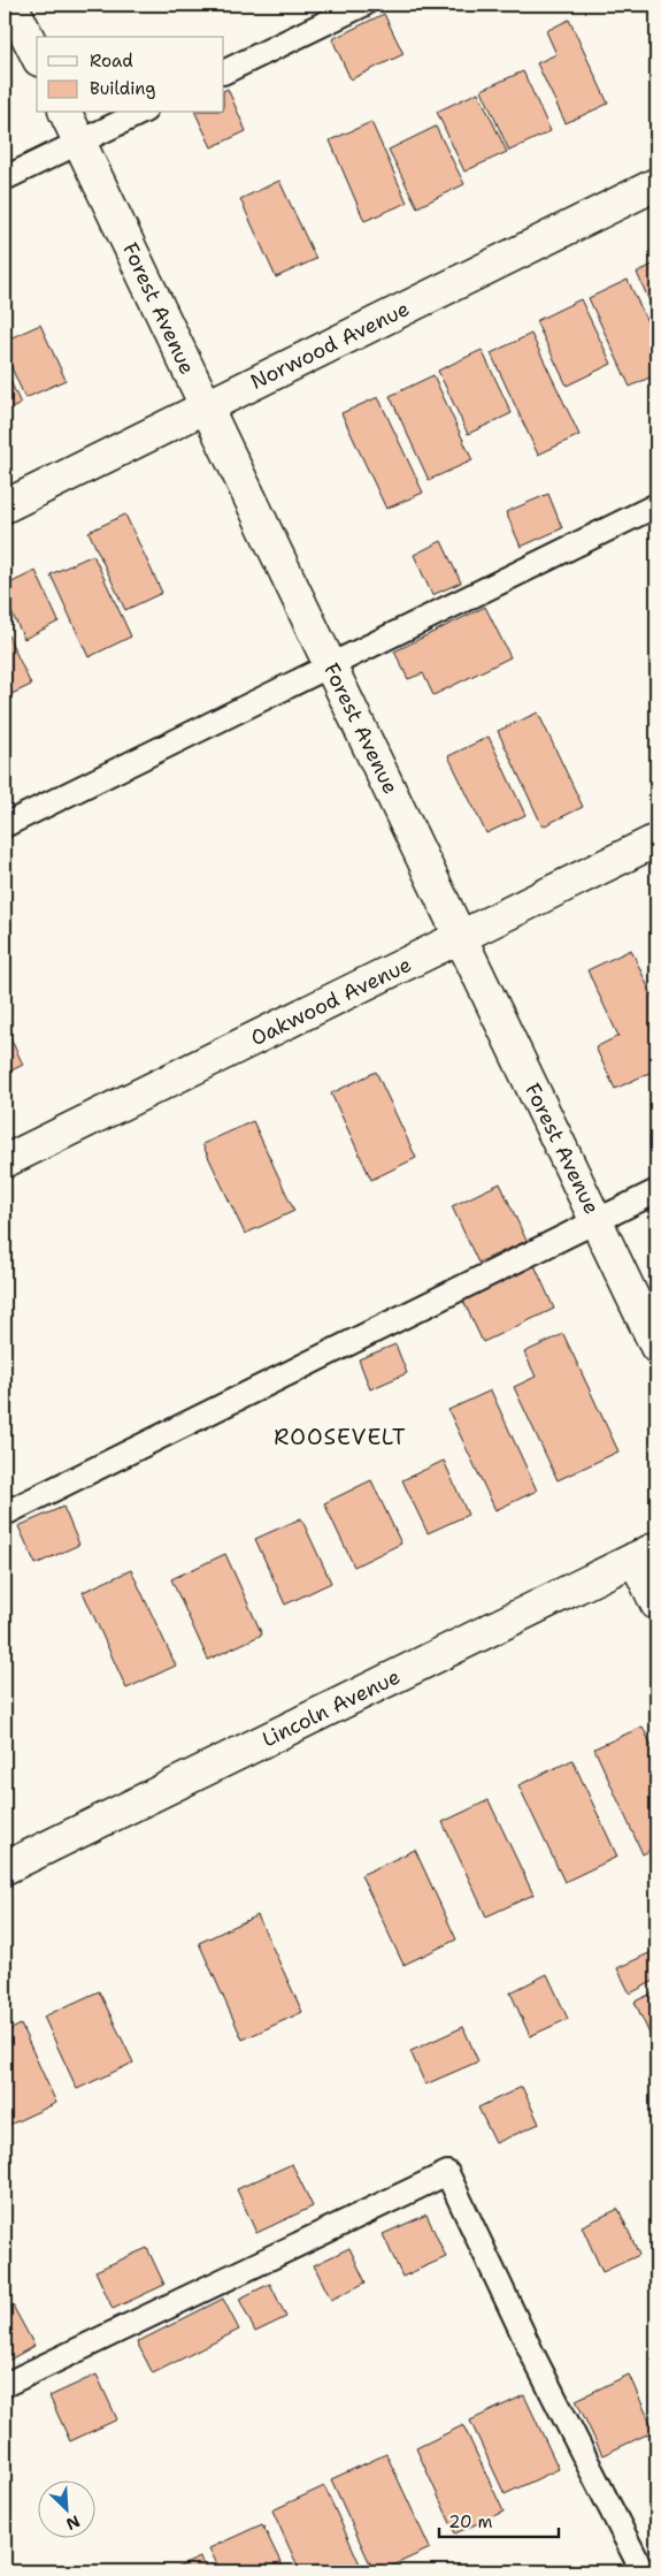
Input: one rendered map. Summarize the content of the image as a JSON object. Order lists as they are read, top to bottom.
{
  "streets": {
    "street": [
      "Forest Avenue",
      "Norwood Avenue",
      "Oakwood Avenue",
      "Lincoln Avenue"
    ]
  },
  "crossings": [
    ["Forest Avenue", "Norwood Avenue"],
    ["Forest Avenue", "Oakwood Avenue"]
  ],
  "districts": ["ROOSEVELT"],
  "legend": ["Road", "Building"],
  "scale_bar": "20 m",
  "north": "bottom right"
}
